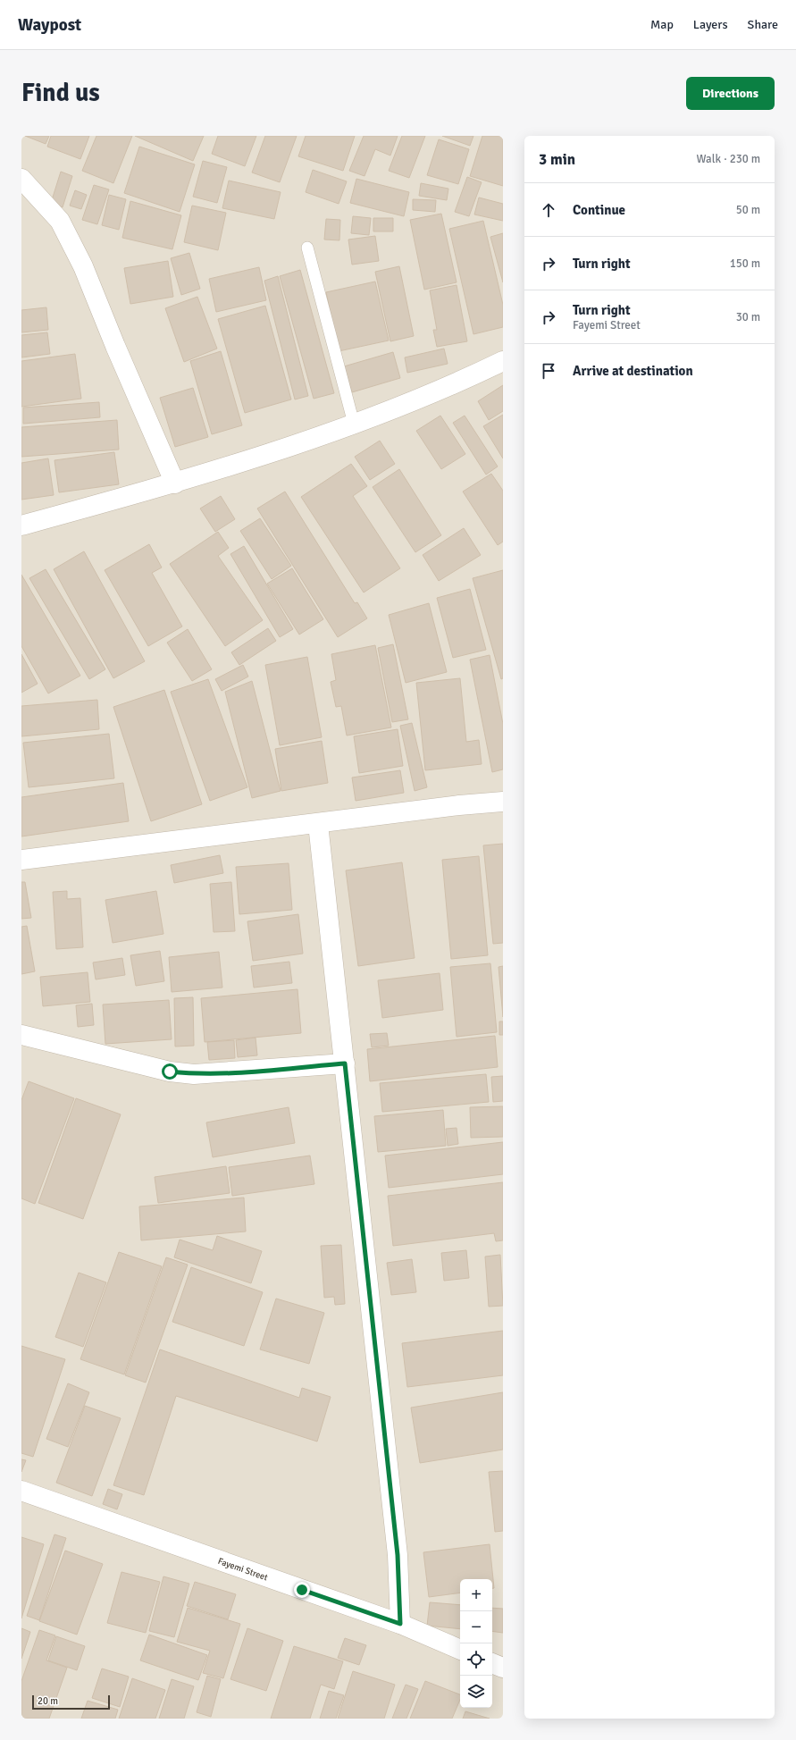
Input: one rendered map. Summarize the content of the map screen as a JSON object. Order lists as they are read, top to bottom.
{
  "streets": {
    "street": ["Fayemi Street"]
  },
  "scale_bar": "20 m",
  "page": {
    "header": "Waypost",
    "nav": ["Map", "Layers", "Share"],
    "buttons": "Directions",
    "title": "Find us",
    "heading": ["3 min", "Walk · 230 m"],
    "list": [
      ["Continue", "50 m"],
      ["Turn right", "150 m"],
      ["Turn right", "Fayemi Street", "30 m"],
      "Arrive at destination"
    ],
    "map_buttons": ["+", "−"],
    "scale": "20 m"
  }
}
